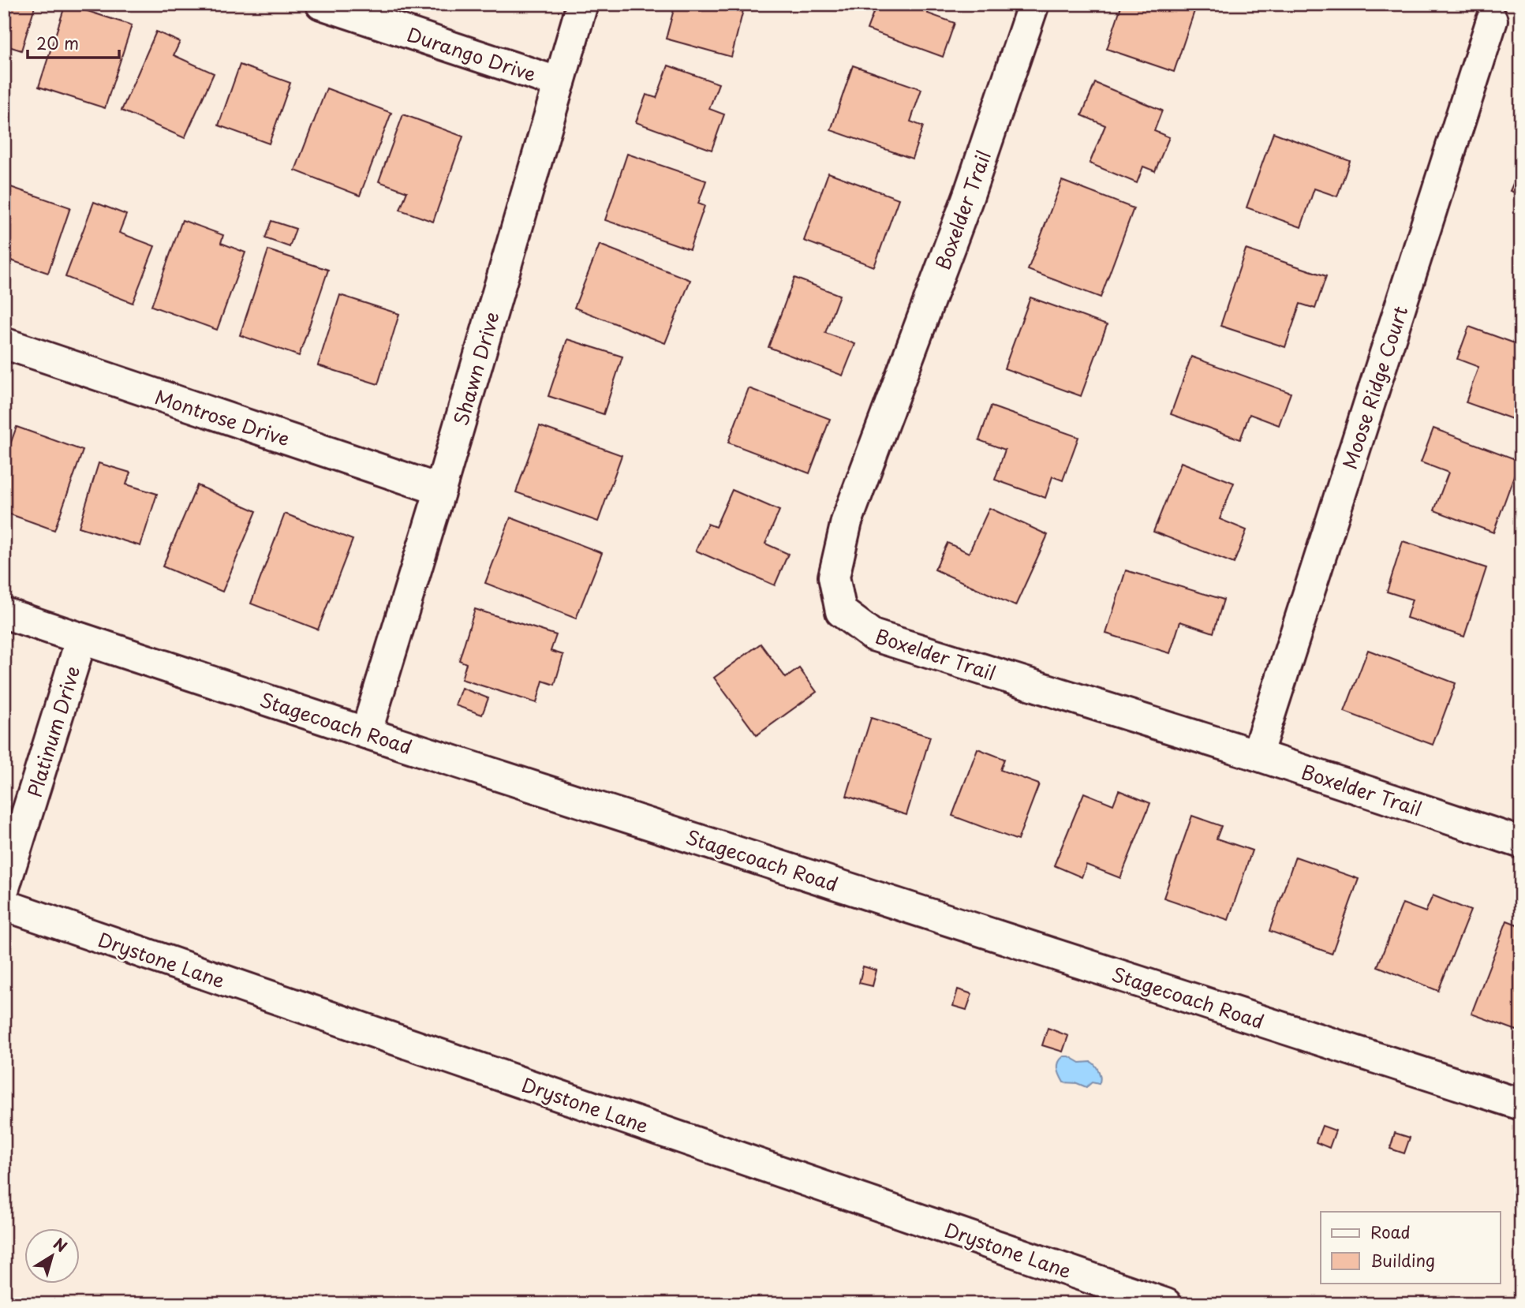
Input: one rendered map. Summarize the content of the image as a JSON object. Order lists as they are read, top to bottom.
{
  "streets": {
    "street": [
      "Durango Drive",
      "Boxelder Trail",
      "Shawn Drive",
      "Moose Ridge Court",
      "Montrose Drive",
      "Stagecoach Road",
      "Platinum Drive",
      "Drystone Lane"
    ]
  },
  "crossings": [
    ["Durango Drive", "Shawn Drive"],
    ["Boxelder Trail", "Moose Ridge Court"],
    ["Shawn Drive", "Montrose Drive"],
    ["Shawn Drive", "Stagecoach Road"],
    ["Stagecoach Road", "Platinum Drive"]
  ],
  "legend": ["Road", "Building"],
  "scale_bar": "20 m",
  "north": "top right"
}
